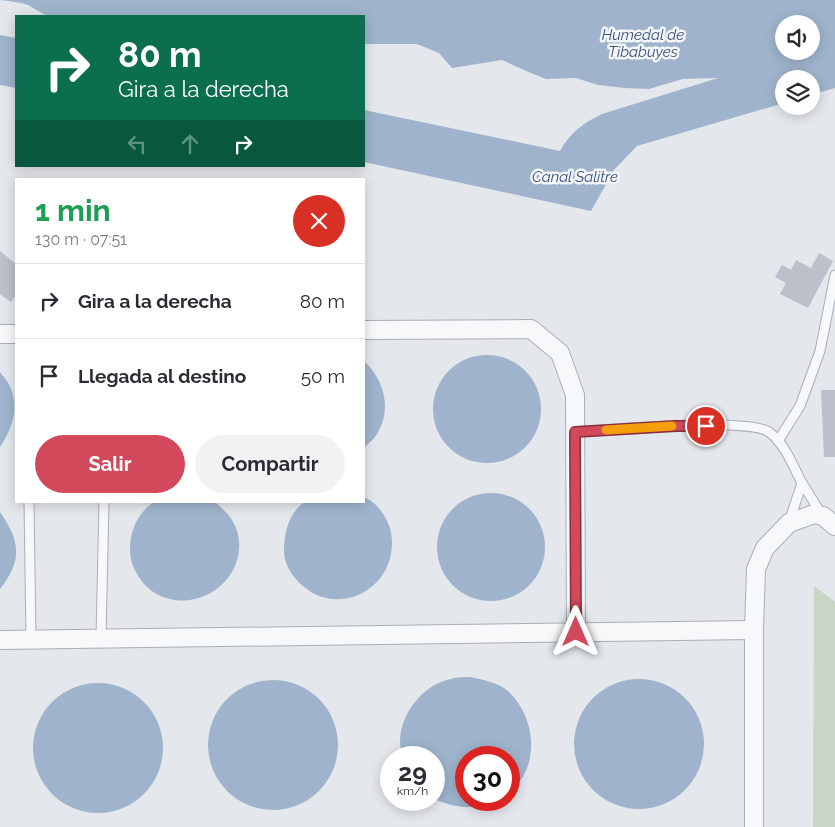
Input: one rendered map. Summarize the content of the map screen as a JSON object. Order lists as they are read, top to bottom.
{
  "water": ["Humedal de Tibabuyes", "Canal Salitre"],
  "page": {
    "turn": ["80 m", "Gira a la derecha"],
    "heading": ["1 min", "130 m · 07:51"],
    "list": [
      {
        "name": "Gira a la derecha",
        "value": "80 m"
      },
      {
        "name": "Llegada al destino",
        "value": "50 m"
      }
    ],
    "buttons": ["Salir", "Compartir"],
    "speed": "29 km/h",
    "limit": "30"
  }
}
